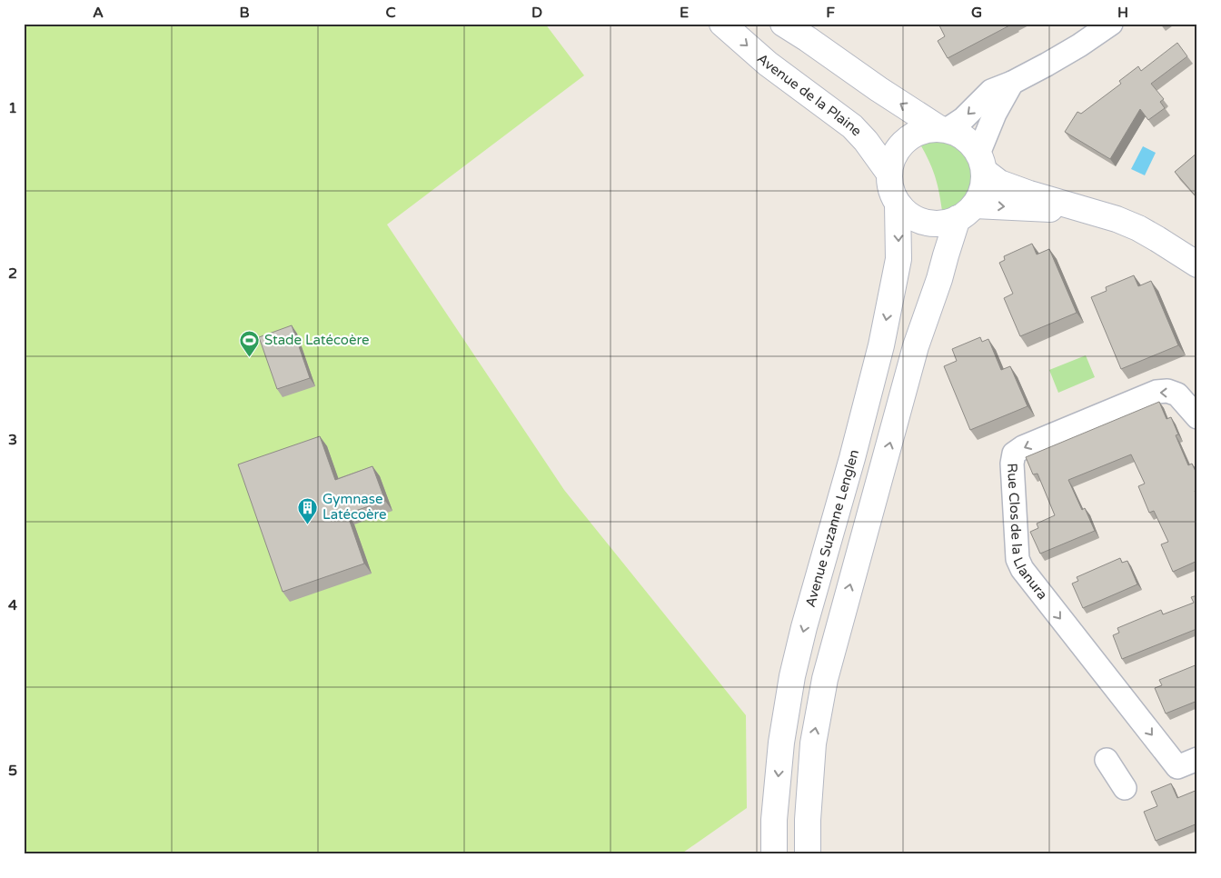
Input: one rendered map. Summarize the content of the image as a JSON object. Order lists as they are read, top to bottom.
{
  "streets": {
    "street": ["Avenue de la Plaine", "Avenue Suzanne Lenglen", "Rue Clos de la Llanura"]
  },
  "crossings": [
    ["Avenue de la Plaine", "Avenue Suzanne Lenglen"]
  ],
  "places": {
    "sports": ["Stade Latécoère"],
    "building": ["Gymnase Latécoère"]
  },
  "grid": {
    "columns": [
      "A",
      "B",
      "C",
      "D",
      "E",
      "F",
      "G",
      "H"
    ],
    "rows": [
      "1",
      "2",
      "3",
      "4",
      "5"
    ]
  }
}
